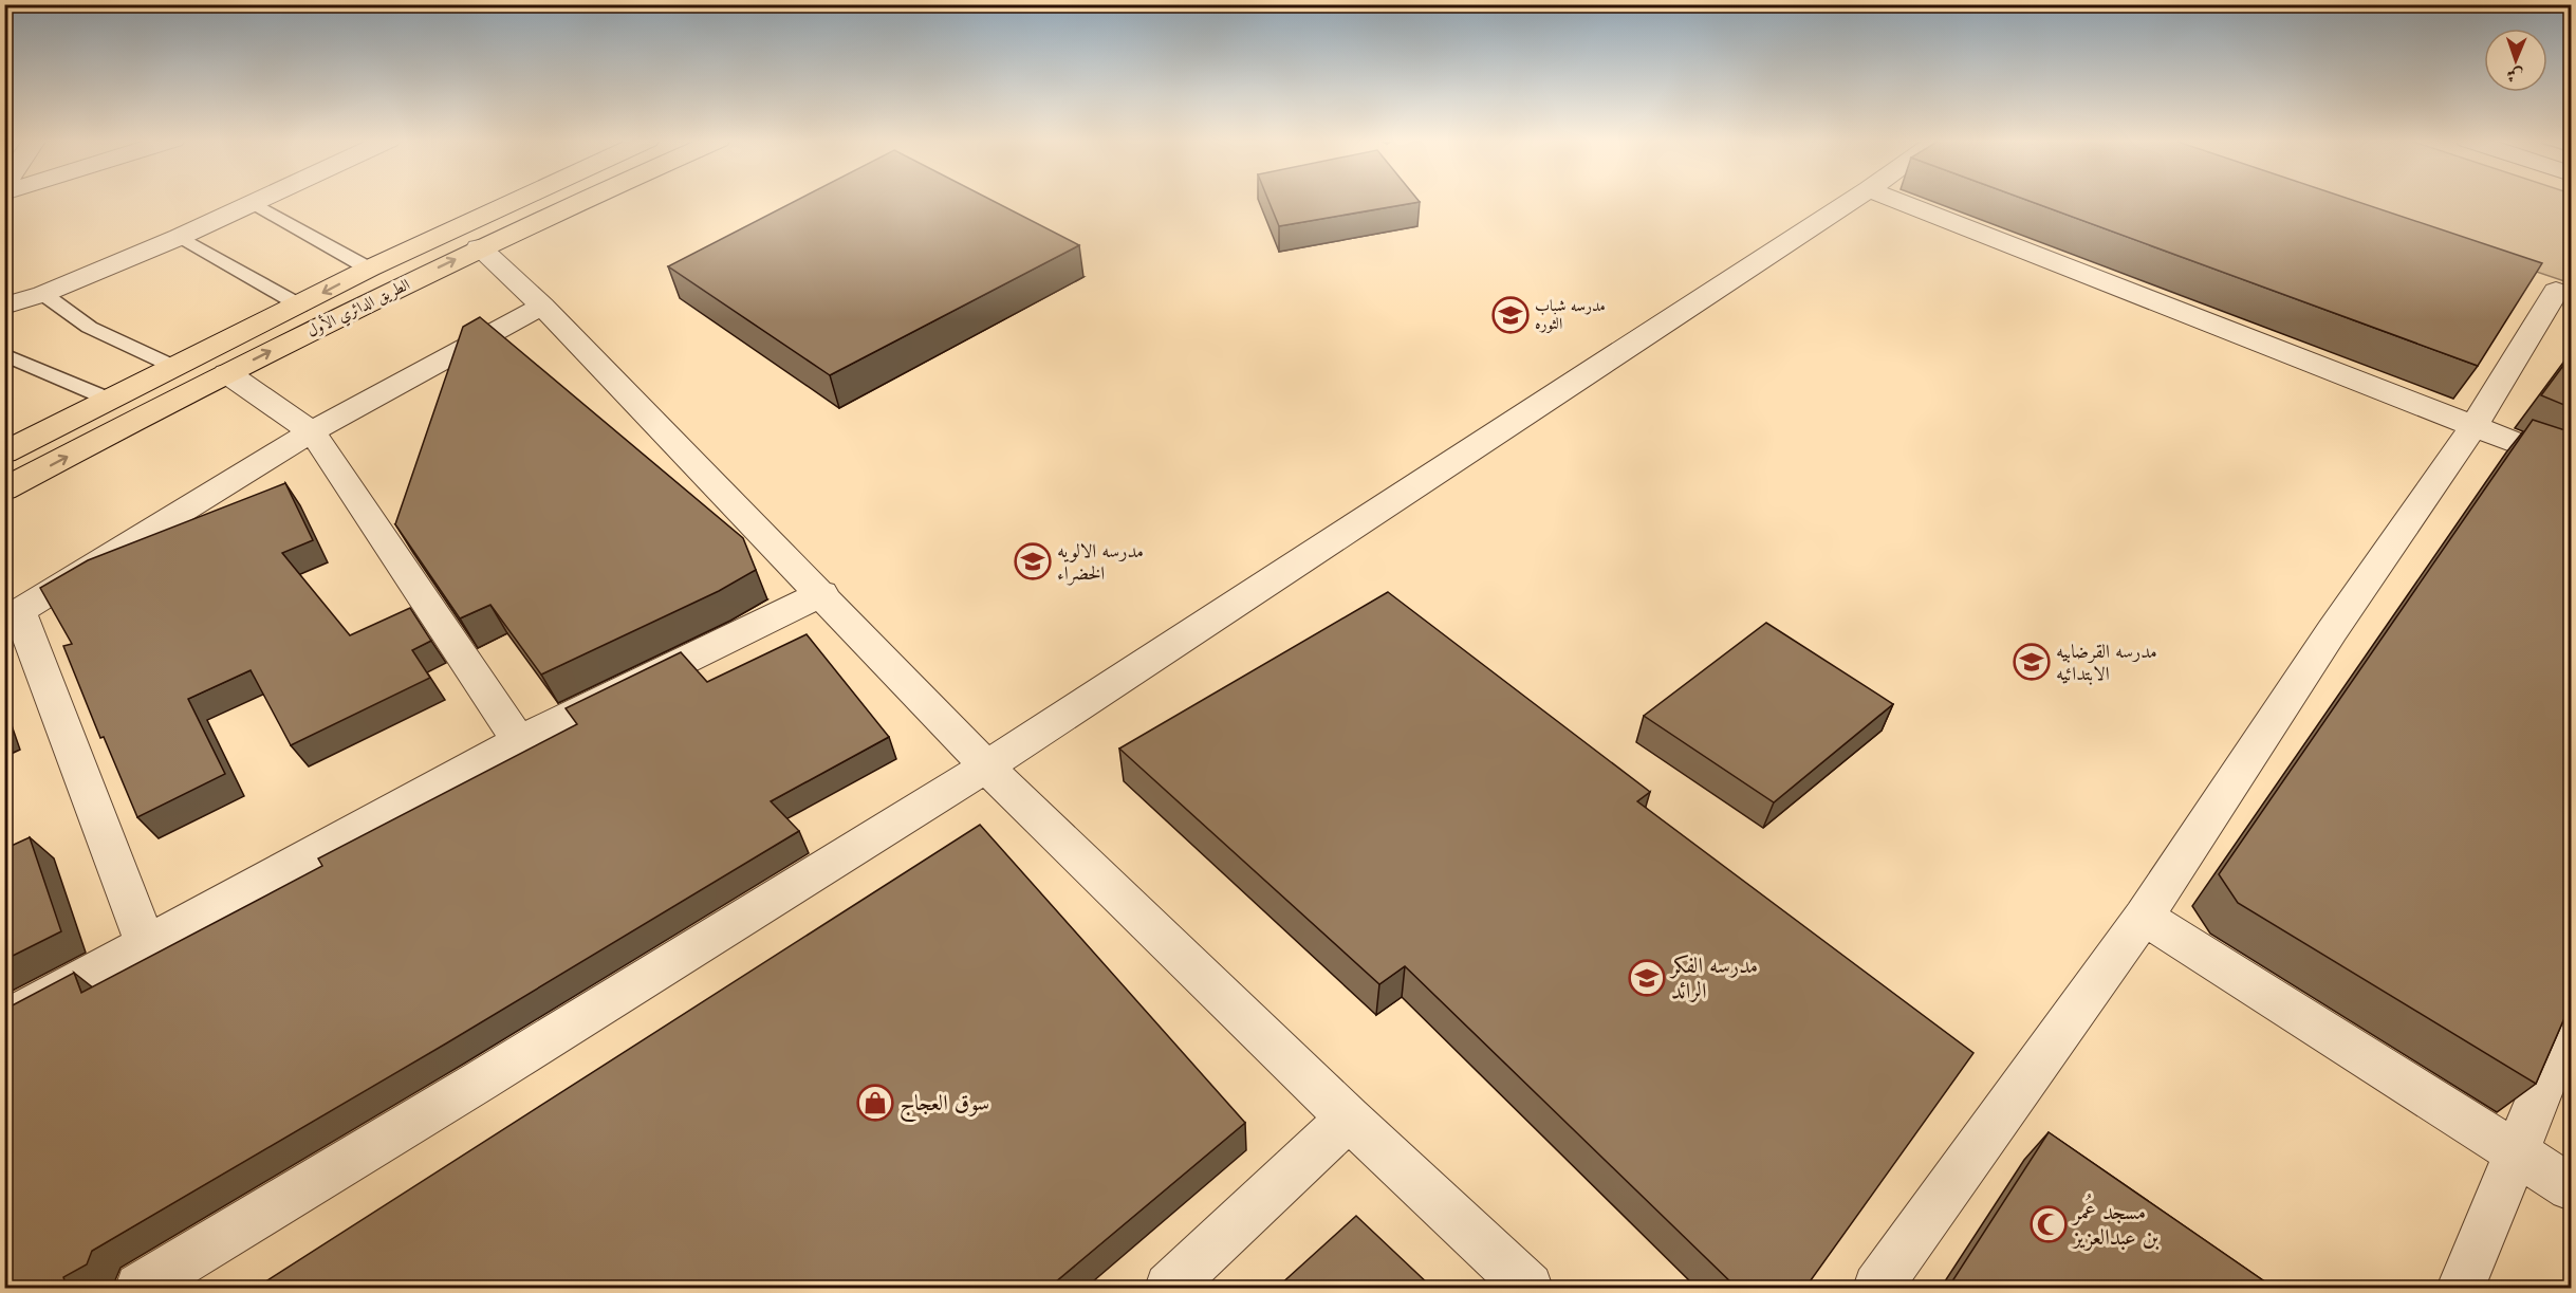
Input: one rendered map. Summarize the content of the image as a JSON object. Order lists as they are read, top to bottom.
{
  "streets": {
    "main road": ["الطريق الدائري الأول"]
  },
  "places": {
    "school or university": [
      "مدرسه شباب الثوره",
      "مدرسه الالويه الخضراء",
      "مدرسه القرضابيه الابتدائيه",
      "مدرسه الفكر الرائد"
    ],
    "shop": ["سوق العجاج"],
    "mosque": ["مسجد عُمر بن عبدالعزيز"]
  },
  "north": "bottom"
}
